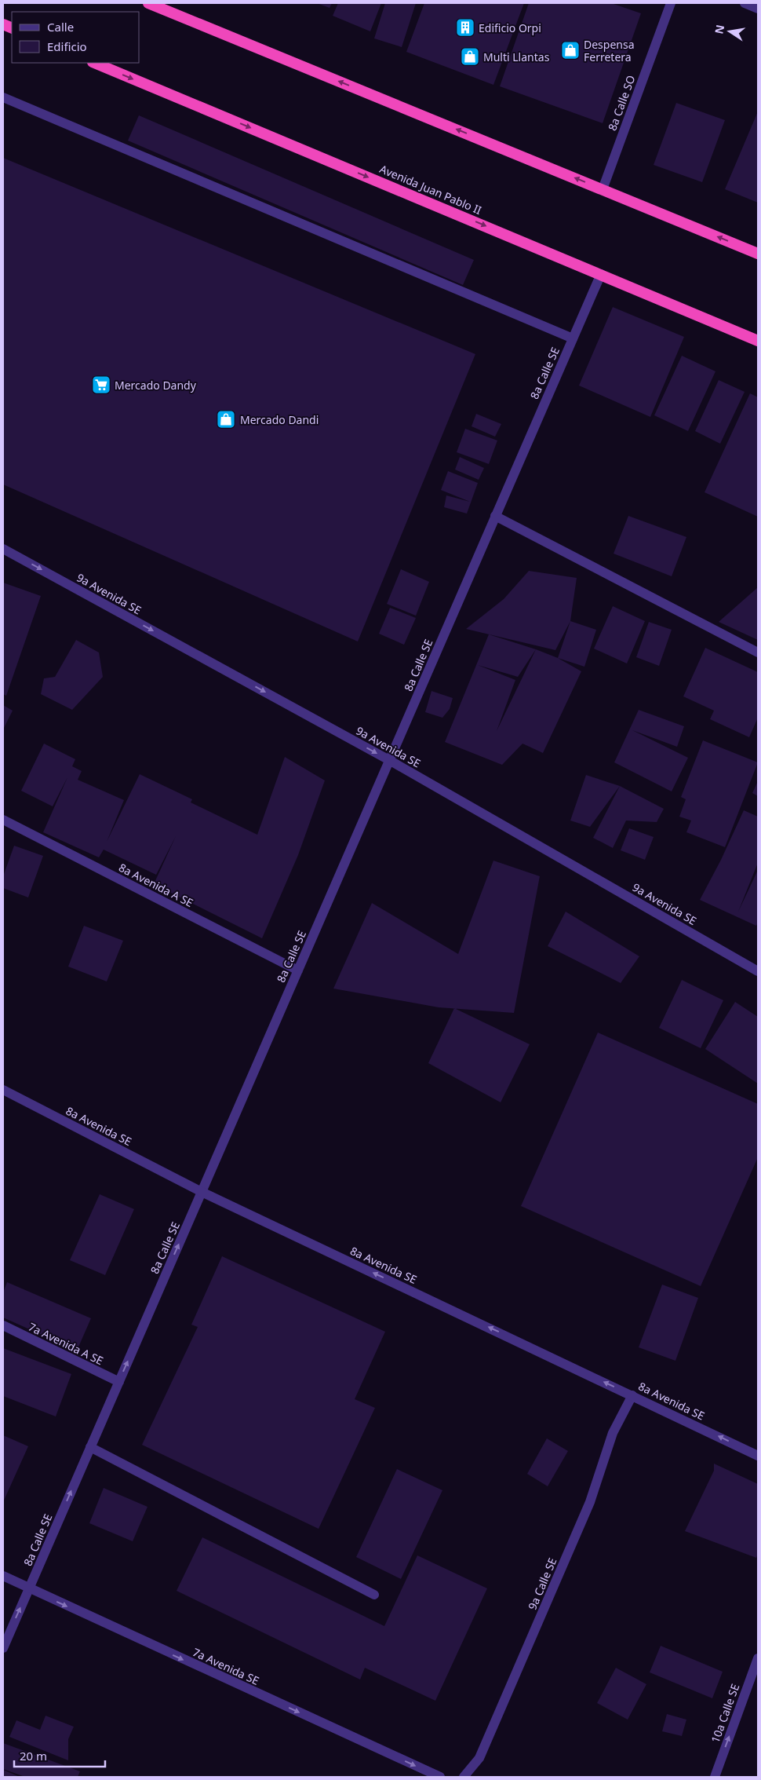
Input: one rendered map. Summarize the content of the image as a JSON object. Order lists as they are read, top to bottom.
{
  "streets": {
    "highway": ["Avenida Juan Pablo II"],
    "street": [
      "8a Calle SO",
      "8a Calle SE",
      "9a Avenida SE",
      "8a Avenida A SE",
      "8a Avenida SE",
      "7a Avenida A SE",
      "9a Calle SE",
      "7a Avenida SE",
      "10a Calle SE"
    ]
  },
  "crossings": [
    ["Avenida Juan Pablo II", "8a Calle SE"],
    ["8a Calle SE", "9a Avenida SE"],
    ["8a Calle SE", "8a Avenida A SE"],
    ["8a Calle SE", "8a Avenida SE"],
    ["8a Calle SE", "7a Avenida A SE"],
    ["8a Calle SE", "7a Avenida SE"],
    ["8a Avenida SE", "9a Calle SE"]
  ],
  "one_way": [
    "9a Avenida SE",
    "8a Avenida SE",
    "7a Avenida SE",
    "10a Calle SE"
  ],
  "places": {
    "building": ["Edificio Orpi"],
    "shop": ["Despensa Ferretera", "Multi Llantas", "Mercado Dandi"],
    "supermarket": ["Mercado Dandy"]
  },
  "legend": ["Calle", "Edificio"],
  "scale_bar": "20 m",
  "north": "left"
}
